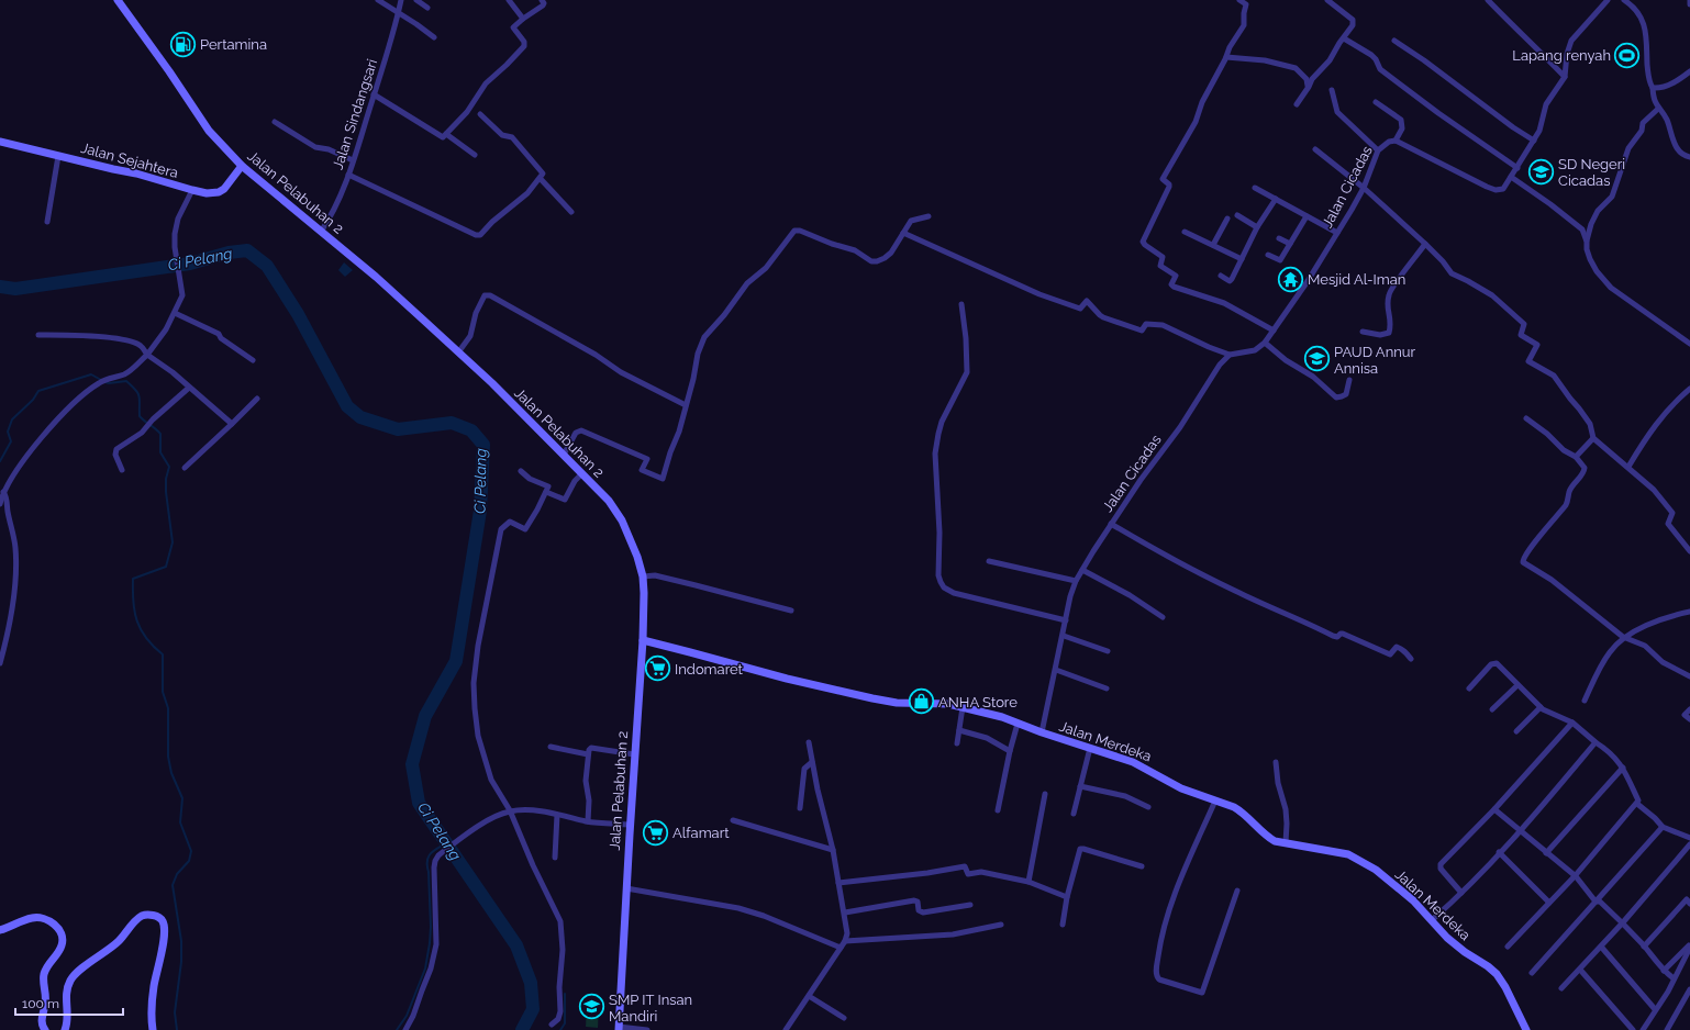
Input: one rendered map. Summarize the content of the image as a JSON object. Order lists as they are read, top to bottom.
{
  "streets": {
    "street": [
      "Jalan Sindangsari",
      "Jalan Sejahtera",
      "Jalan Cicadas",
      "Jalan Pelabuhan 2",
      "Jalan Merdeka"
    ]
  },
  "crossings": [
    ["Jalan Sindangsari", "Jalan Pelabuhan 2"],
    ["Jalan Sejahtera", "Jalan Pelabuhan 2"],
    ["Jalan Cicadas", "Jalan Merdeka"],
    ["Jalan Pelabuhan 2", "Jalan Merdeka"]
  ],
  "water": ["Ci Pelang"],
  "places": {
    "fuel station": ["Pertamina"],
    "sports": ["Lapang renyah"],
    "school or university": ["SD Negeri Cicadas", "PAUD Annur Annisa", "SMP IT Insan Mandiri"],
    "temple": ["Mesjid Al-Iman"],
    "supermarket": ["Indomaret", "Alfamart"],
    "shop": ["ANHA Store"]
  },
  "scale_bar": "100 m"
}
